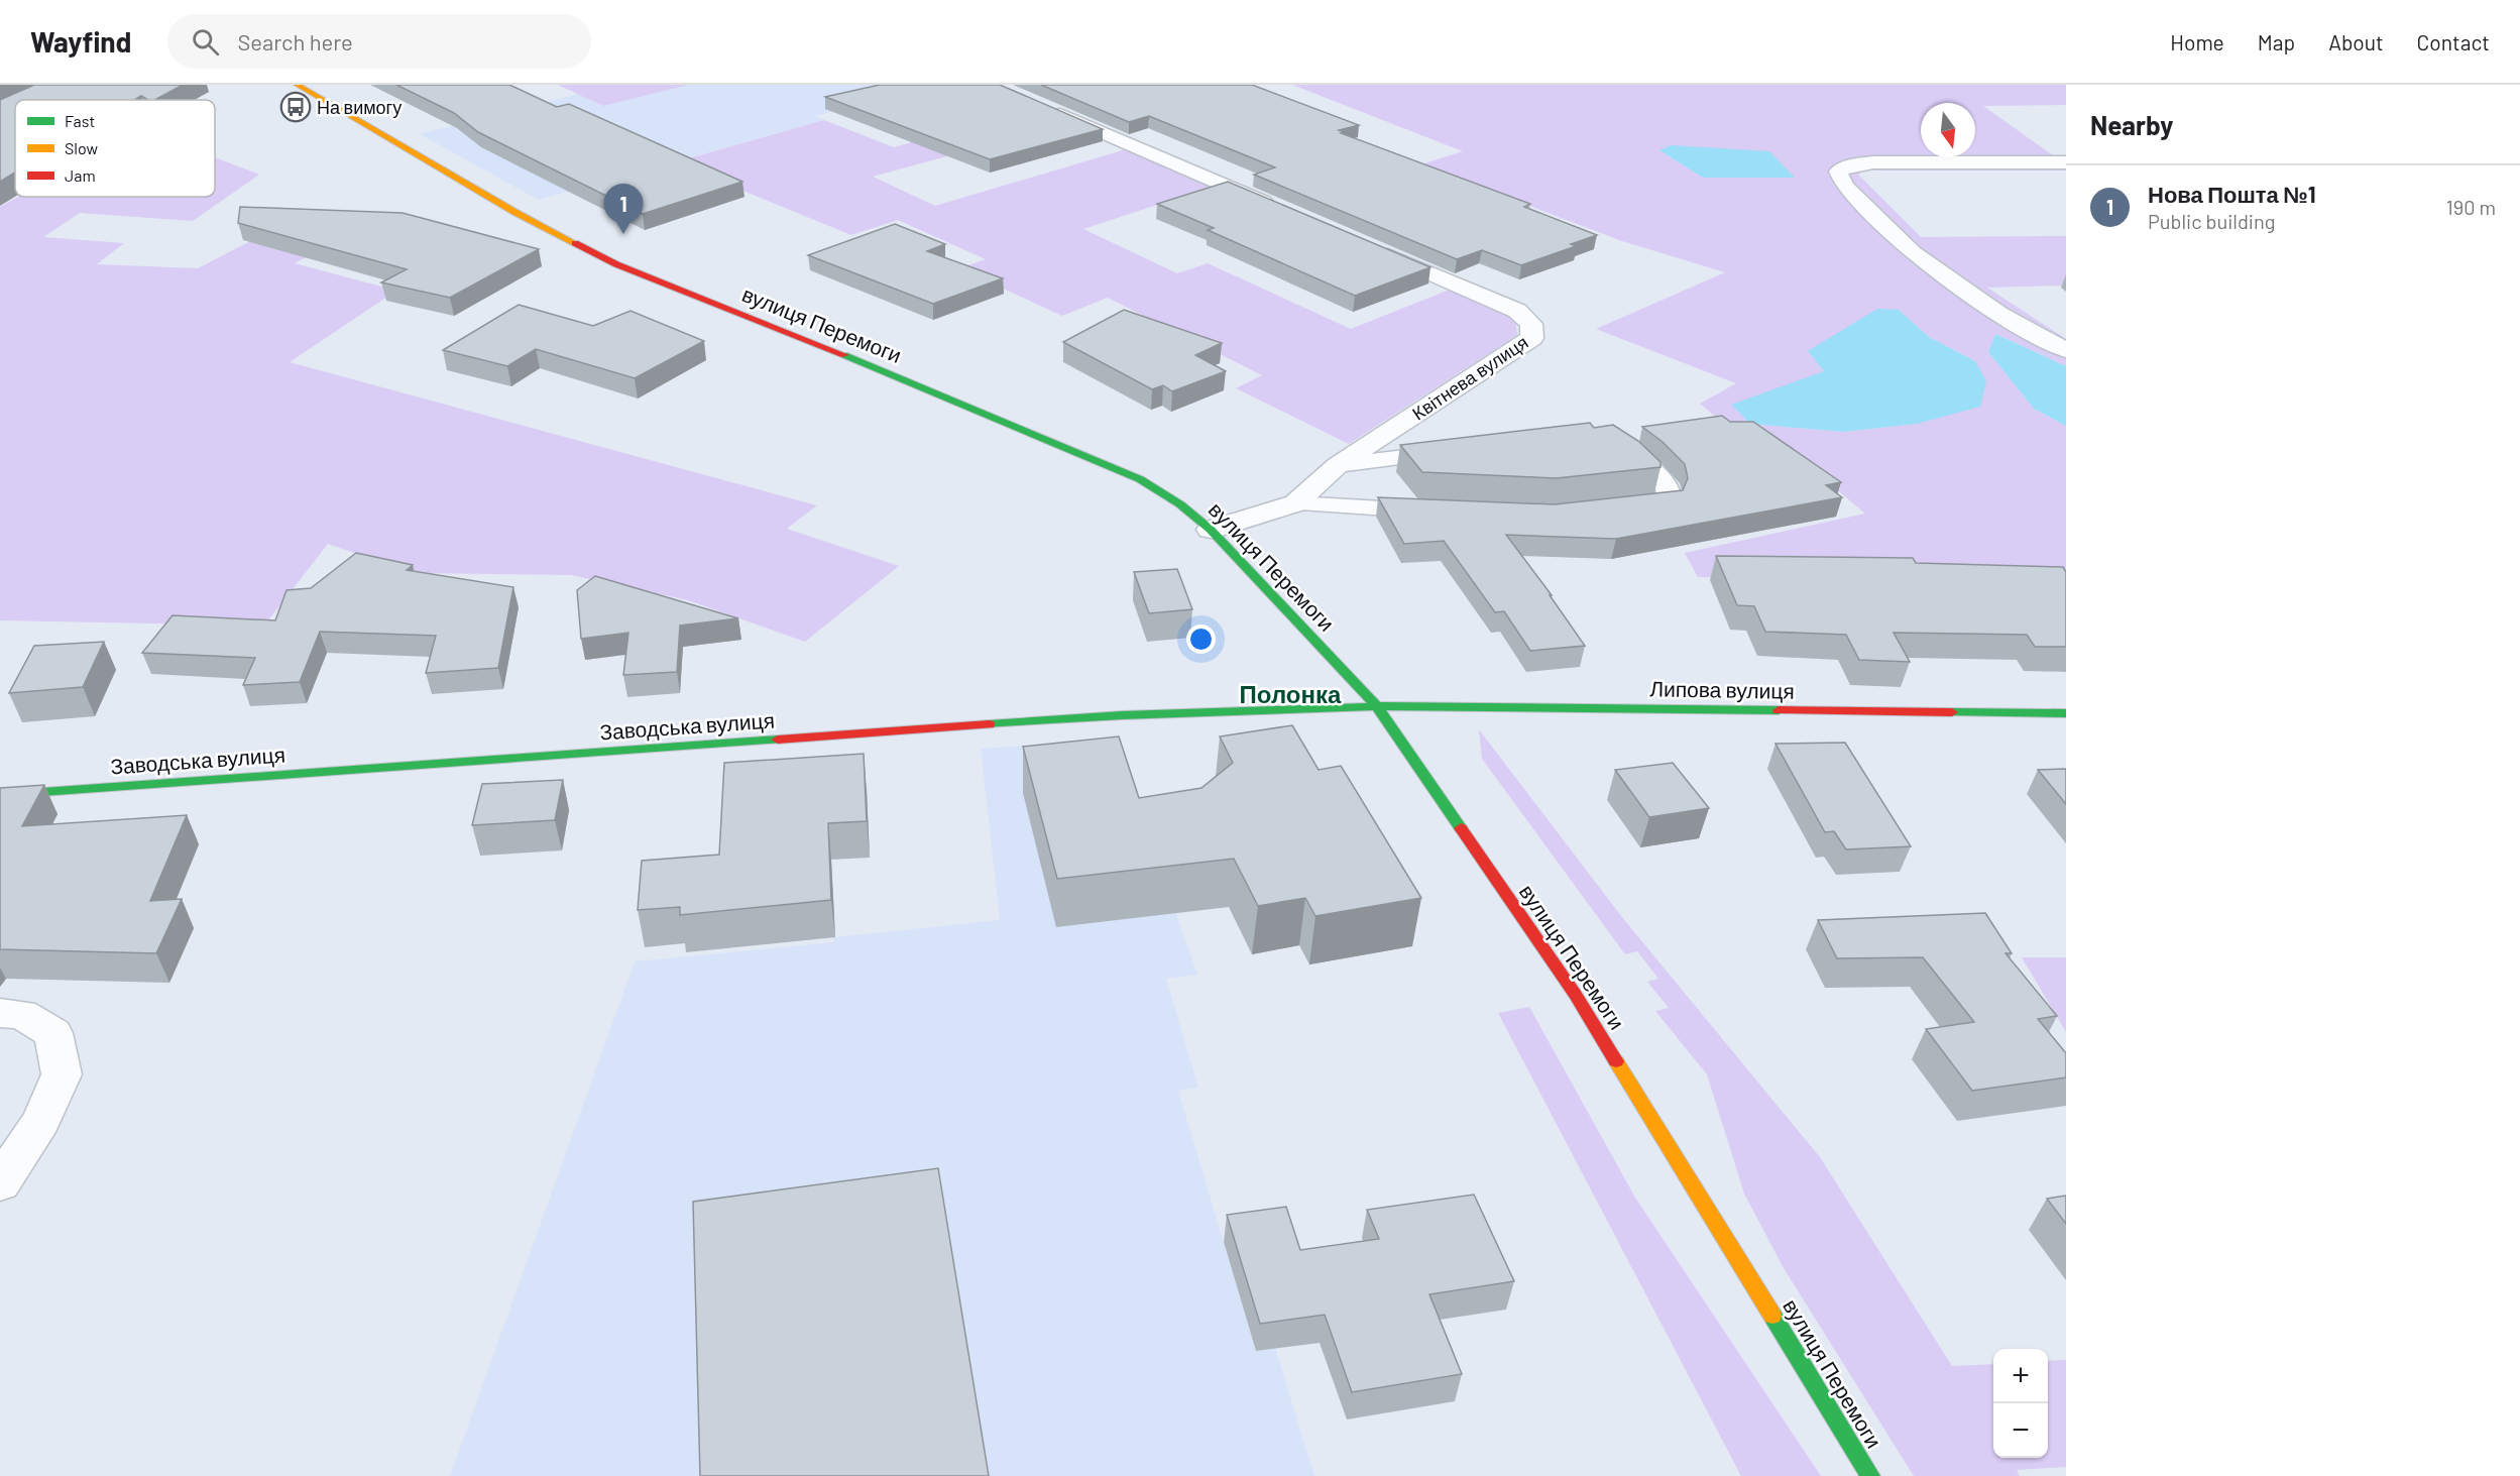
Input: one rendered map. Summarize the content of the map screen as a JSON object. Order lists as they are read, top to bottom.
{
  "streets": {
    "main road": ["вулиця Перемоги", "Липова вулиця", "Заводська вулиця"],
    "street": ["Квітнева вулиця"]
  },
  "crossings": [
    ["вулиця Перемоги", "Квітнева вулиця"],
    ["вулиця Перемоги", "Липова вулиця"],
    ["вулиця Перемоги", "Заводська вулиця"],
    ["Липова вулиця", "Заводська вулиця"]
  ],
  "districts": ["Полонка"],
  "places": {
    "bus stop": ["На вимогу"]
  },
  "legend": ["Fast", "Slow", "Jam"],
  "north": "bottom",
  "page": {
    "header": "Wayfind",
    "search": "Search here",
    "nav": [
      "Home",
      "Map",
      "About",
      "Contact"
    ],
    "heading": "Nearby",
    "list": [
      {
        "mark": "1",
        "name": "Нова Пошта №1",
        "note": "Public building",
        "value": "190 m"
      }
    ],
    "pins": "1",
    "map_buttons": ["+", "−"]
  }
}
